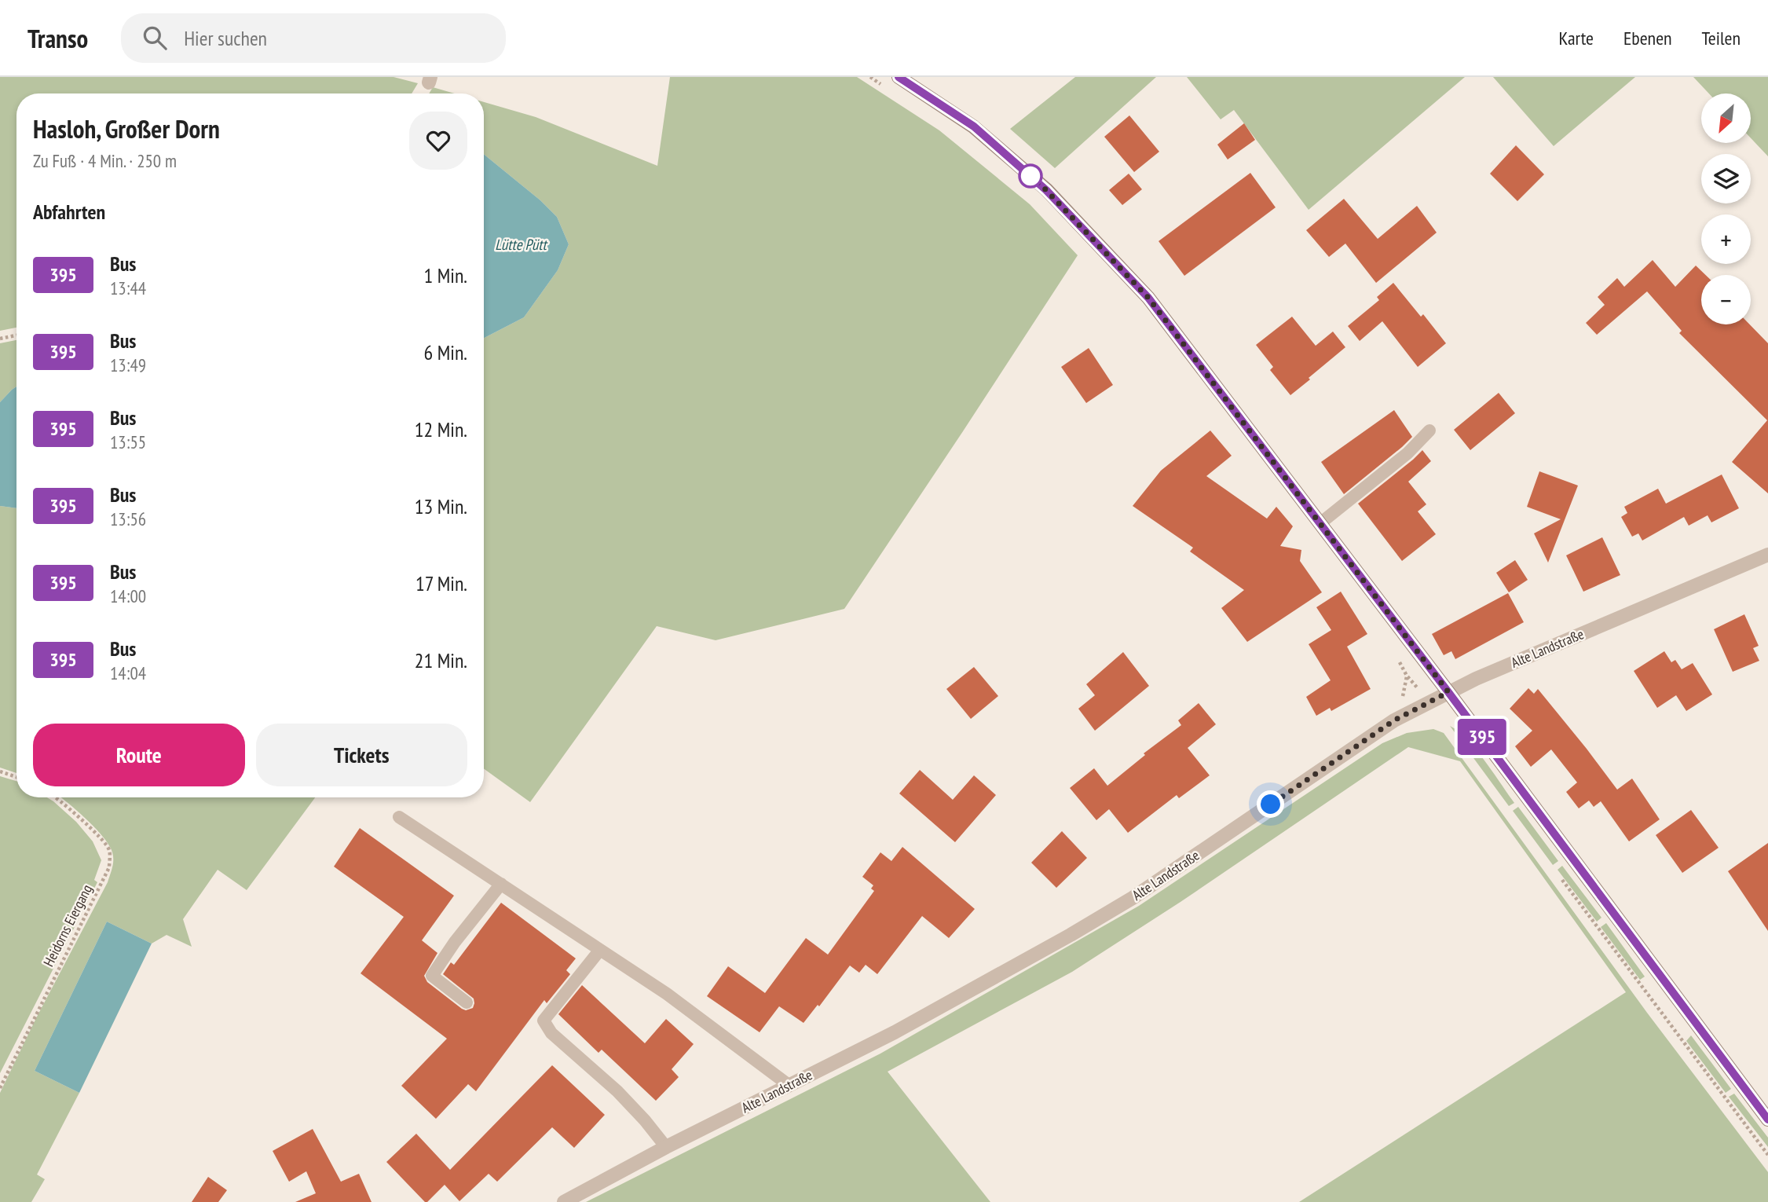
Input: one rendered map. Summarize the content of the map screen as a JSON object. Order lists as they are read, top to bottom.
{
  "streets": {
    "street": ["Alte Landstraße"],
    "path": ["Heidorns Eiergang"]
  },
  "water": ["Lütte Pütt"],
  "lines": ["bus line 395"],
  "north": "bottom left",
  "page": {
    "header": "Transo",
    "search": "Hier suchen",
    "nav": ["Karte", "Ebenen", "Teilen"],
    "on_map": "395",
    "map_buttons": ["+", "−"],
    "heading": [
      ["Hasloh, Großer Dorn", "Zu Fuß · 4 Min. · 250 m"],
      "Abfahrten"
    ],
    "list": [
      {
        "mark": "395",
        "name": "Bus",
        "note": "13:44",
        "value": "1 Min."
      },
      {
        "mark": "395",
        "name": "Bus",
        "note": "13:49",
        "value": "6 Min."
      },
      {
        "mark": "395",
        "name": "Bus",
        "note": "13:55",
        "value": "12 Min."
      },
      {
        "mark": "395",
        "name": "Bus",
        "note": "13:56",
        "value": "13 Min."
      },
      {
        "mark": "395",
        "name": "Bus",
        "note": "14:00",
        "value": "17 Min."
      },
      {
        "mark": "395",
        "name": "Bus",
        "note": "14:04",
        "value": "21 Min."
      }
    ],
    "buttons": ["Route", "Tickets"]
  }
}
